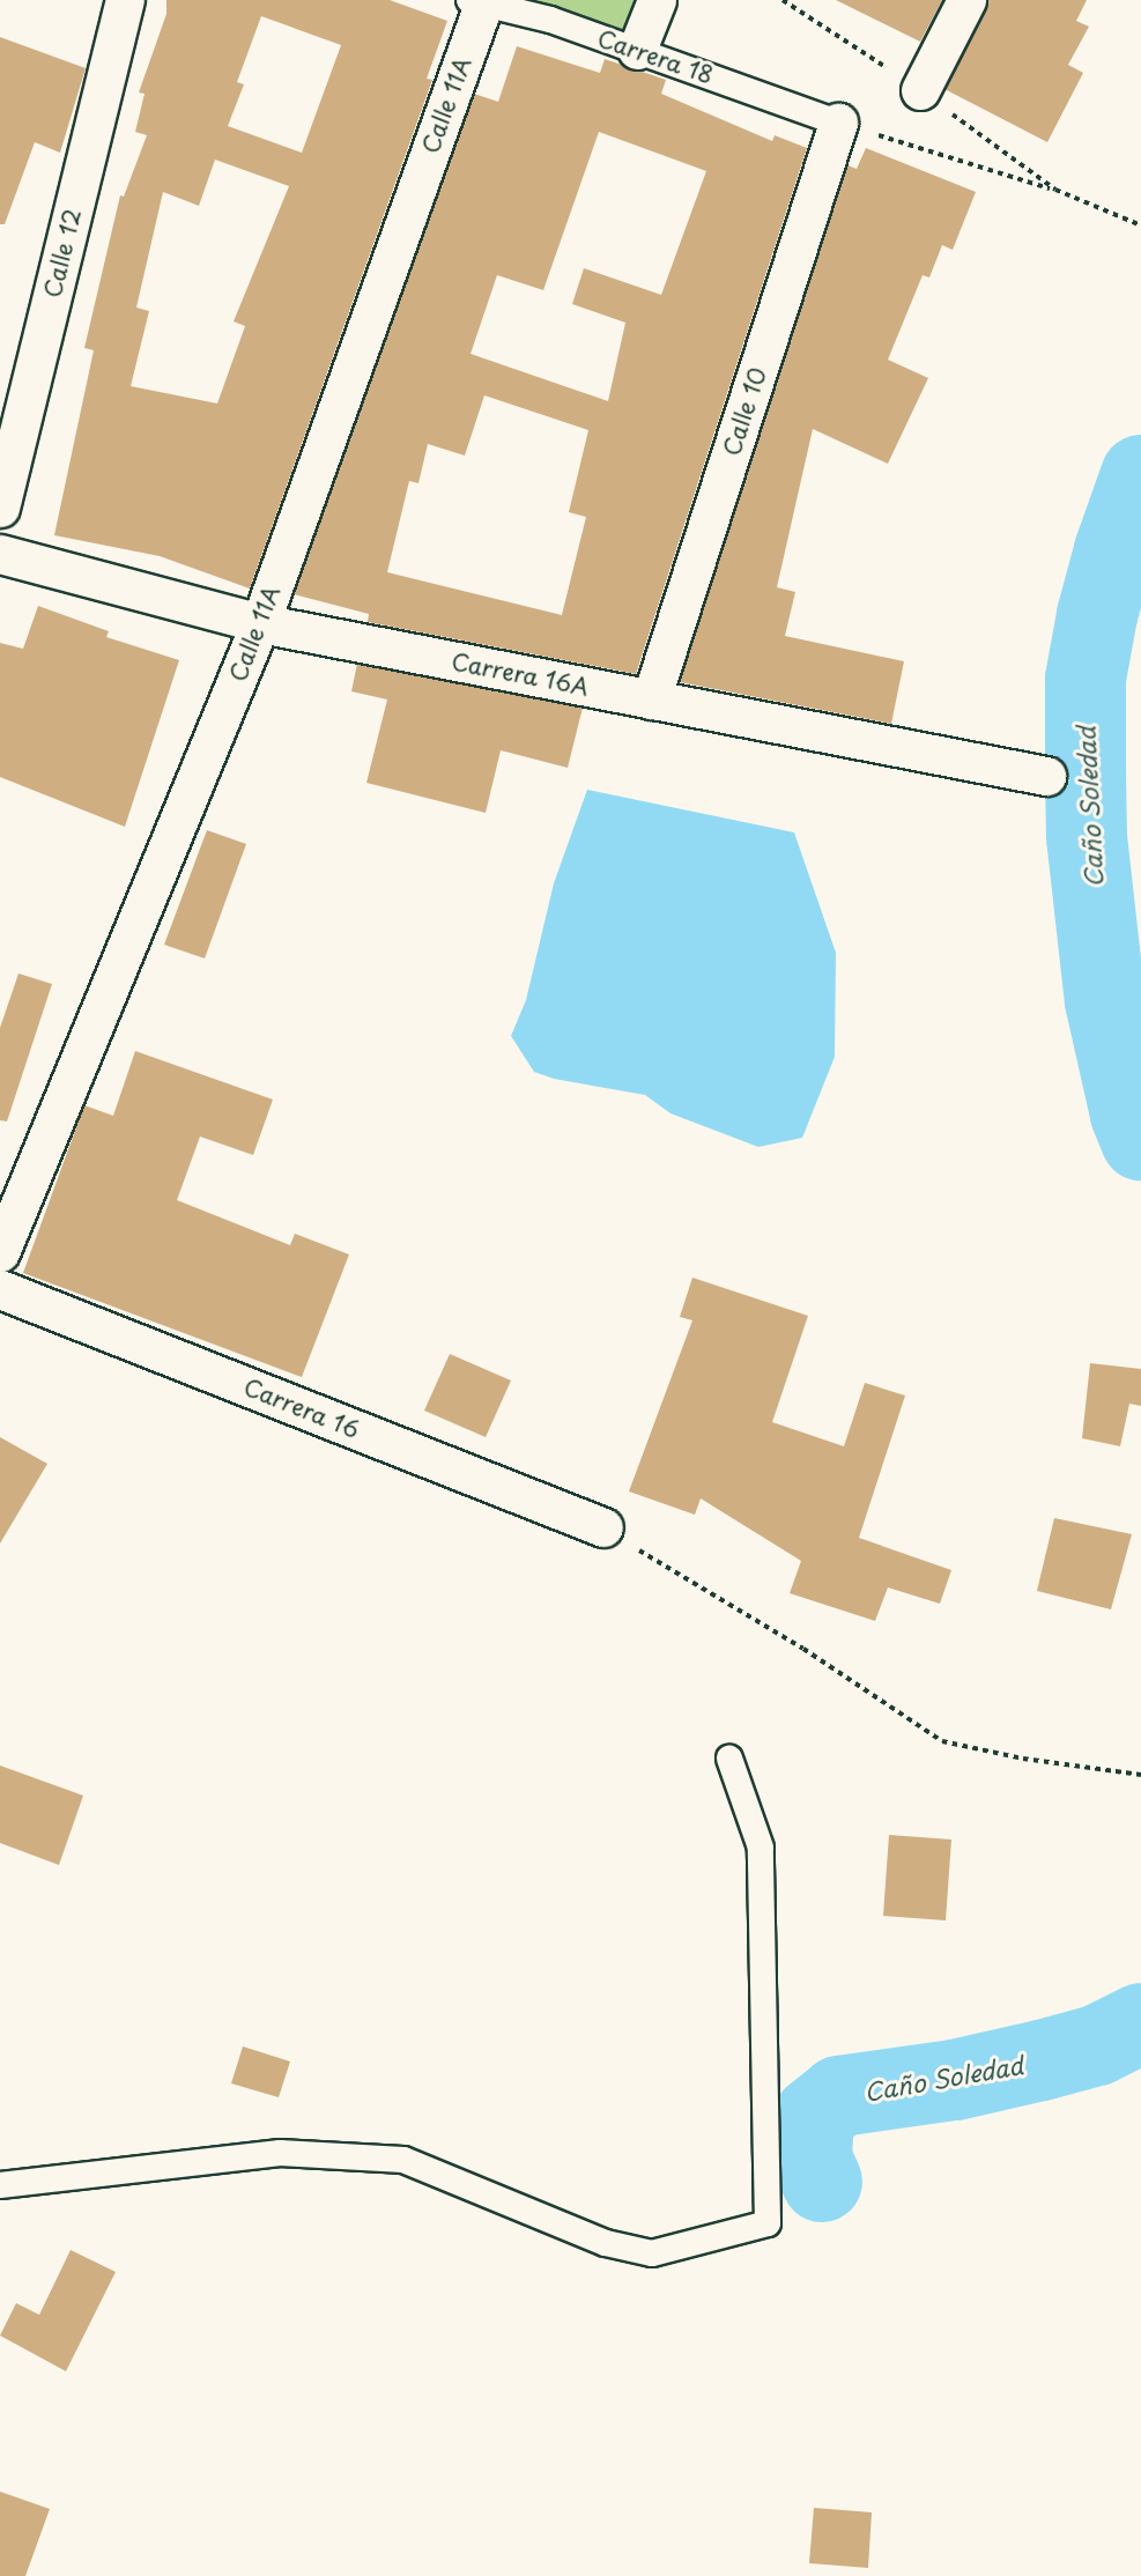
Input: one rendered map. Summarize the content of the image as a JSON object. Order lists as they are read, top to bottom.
{
  "streets": {
    "street": [
      "Calle 11A",
      "Calle 12",
      "Calle 10",
      "Carrera 16A",
      "Carrera 16"
    ],
    "lane": ["Carrera 18"]
  },
  "crossings": [
    ["Carrera 18", "Calle 11A"],
    ["Carrera 18", "Calle 10"],
    ["Calle 11A", "Carrera 16A"],
    ["Calle 10", "Carrera 16A"]
  ],
  "water": ["Caño Soledad"]
}
